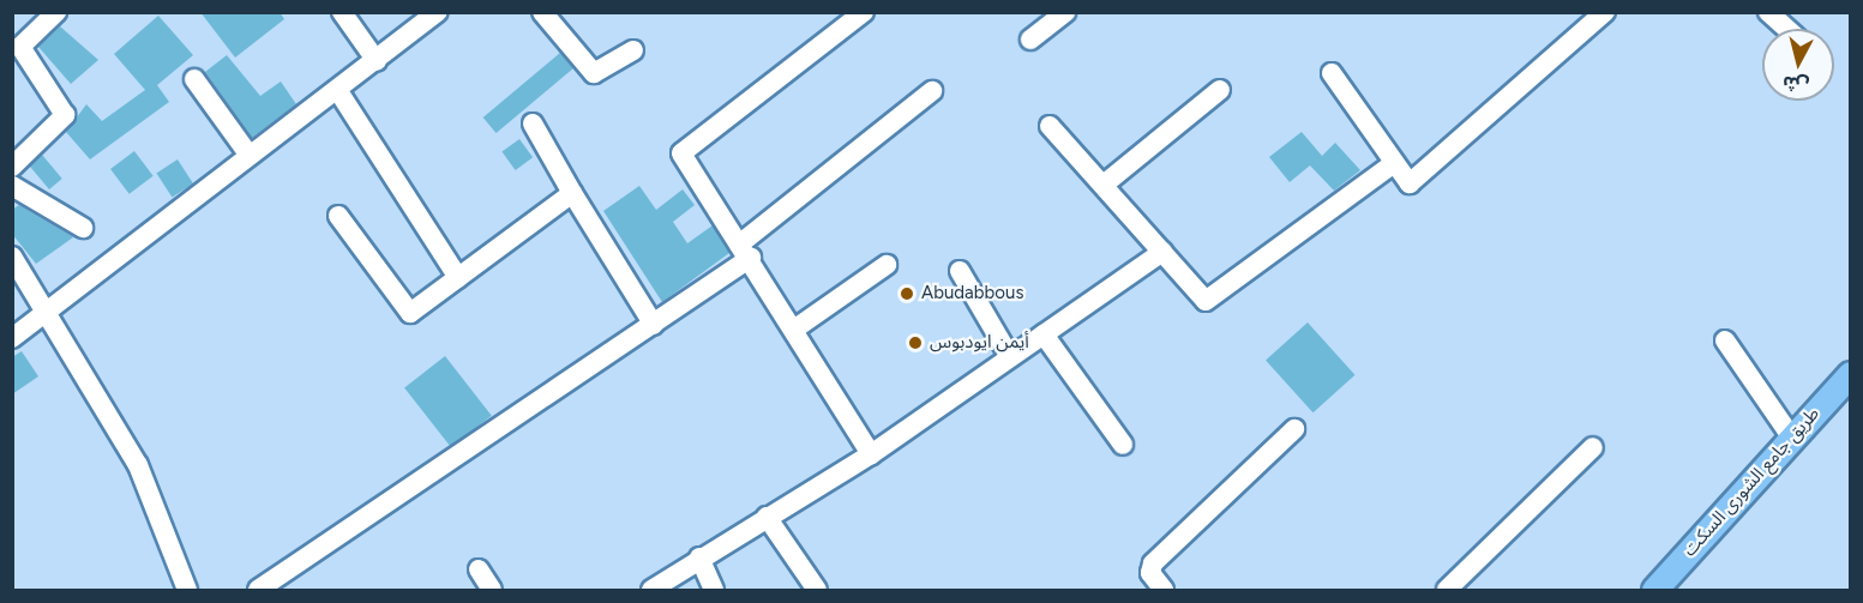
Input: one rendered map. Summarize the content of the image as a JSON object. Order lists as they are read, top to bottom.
{
  "streets": {
    "main road": ["طريق جامع الشورى السكت"]
  },
  "places": ["Abudabbous", "أيمن ايودبوس"],
  "north": "bottom"
}
